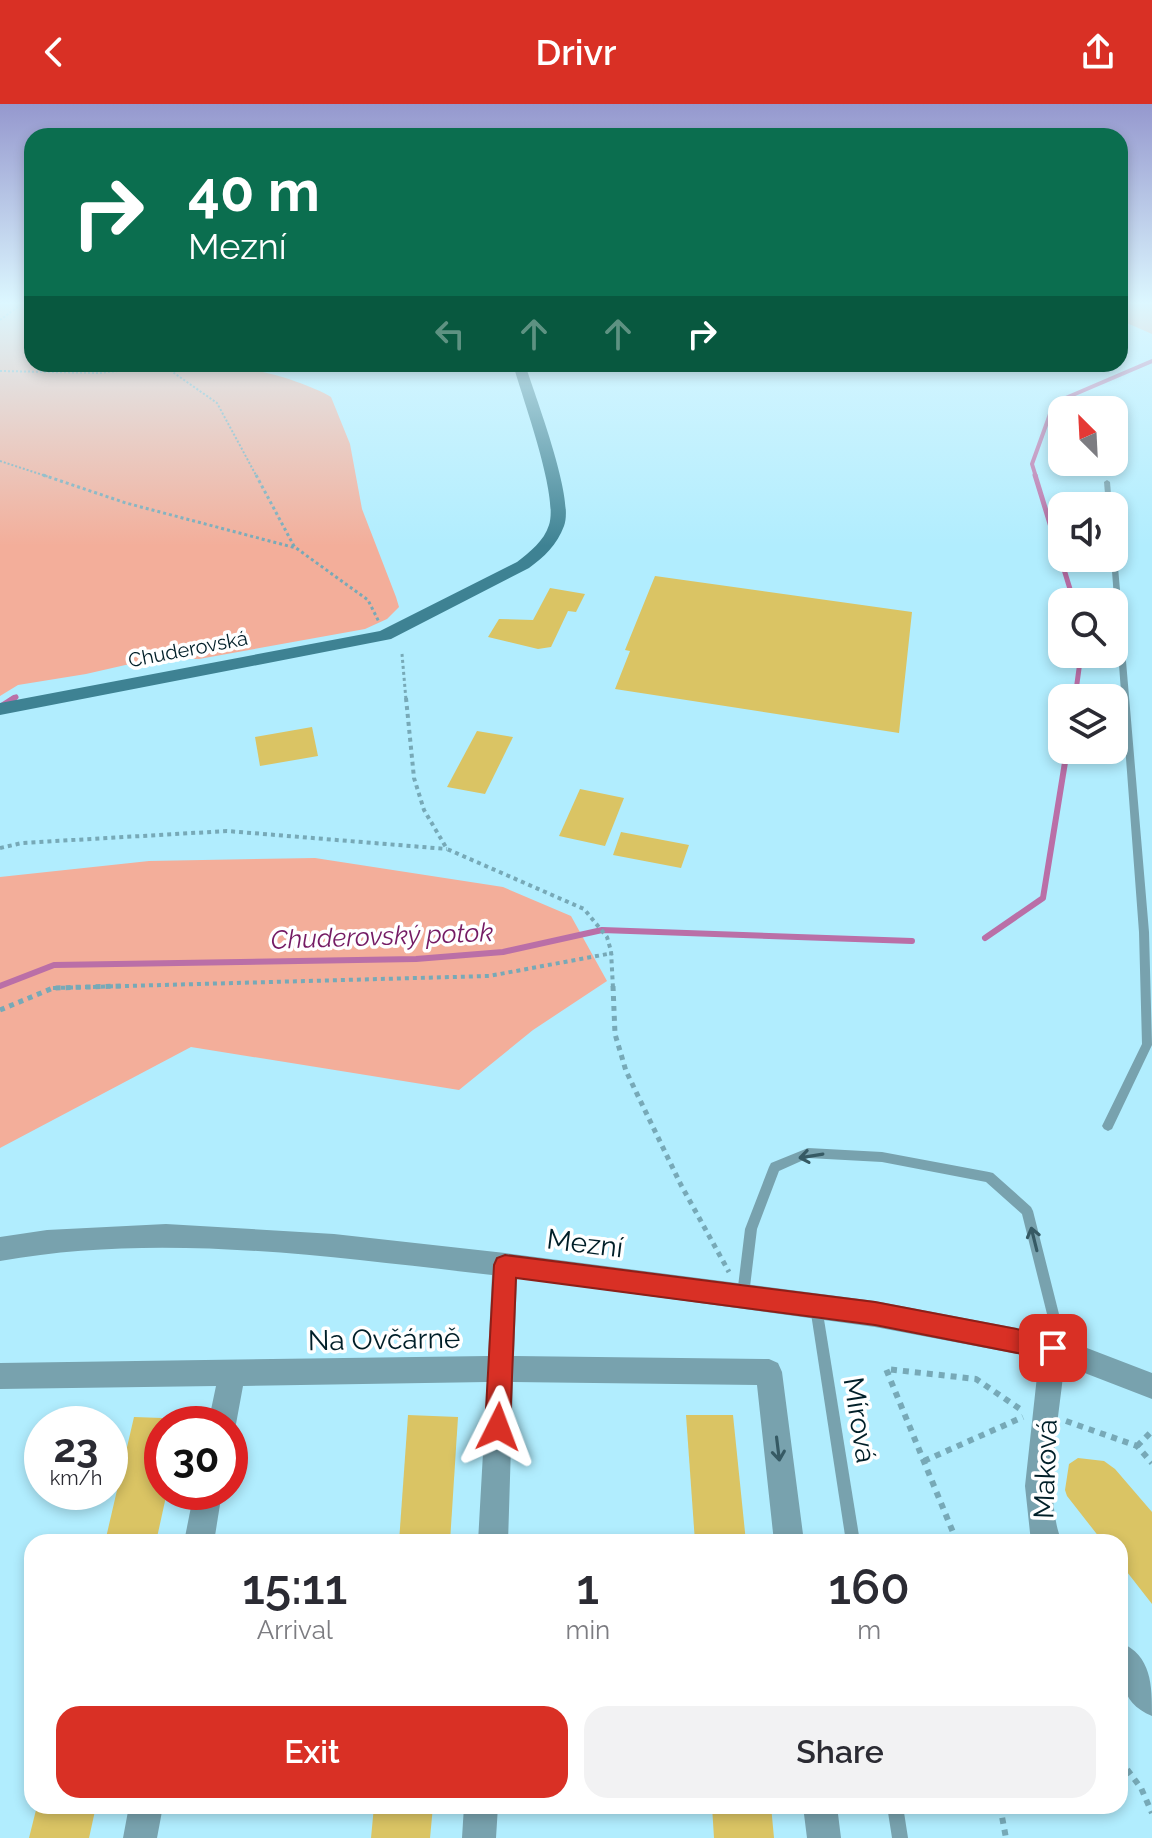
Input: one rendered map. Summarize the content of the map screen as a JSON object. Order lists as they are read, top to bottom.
{
  "streets": {
    "street": [
      "Chuderovská",
      "Mezní",
      "Na Ovčárně",
      "Maková"
    ],
    "lane": ["Mírová"]
  },
  "crossings": [
    ["Mezní", "Mírová"],
    ["Mezní", "Maková"]
  ],
  "water": ["Chuderovský potok"],
  "north": "top left",
  "page": {
    "header": "Drivr",
    "turn": ["40 m", "Mezní"],
    "speed": "23 km/h",
    "limit": "30",
    "eta": [
      "15:11",
      "Arrival",
      "1",
      "min",
      "160",
      "m"
    ],
    "buttons": ["Exit", "Share"]
  }
}
